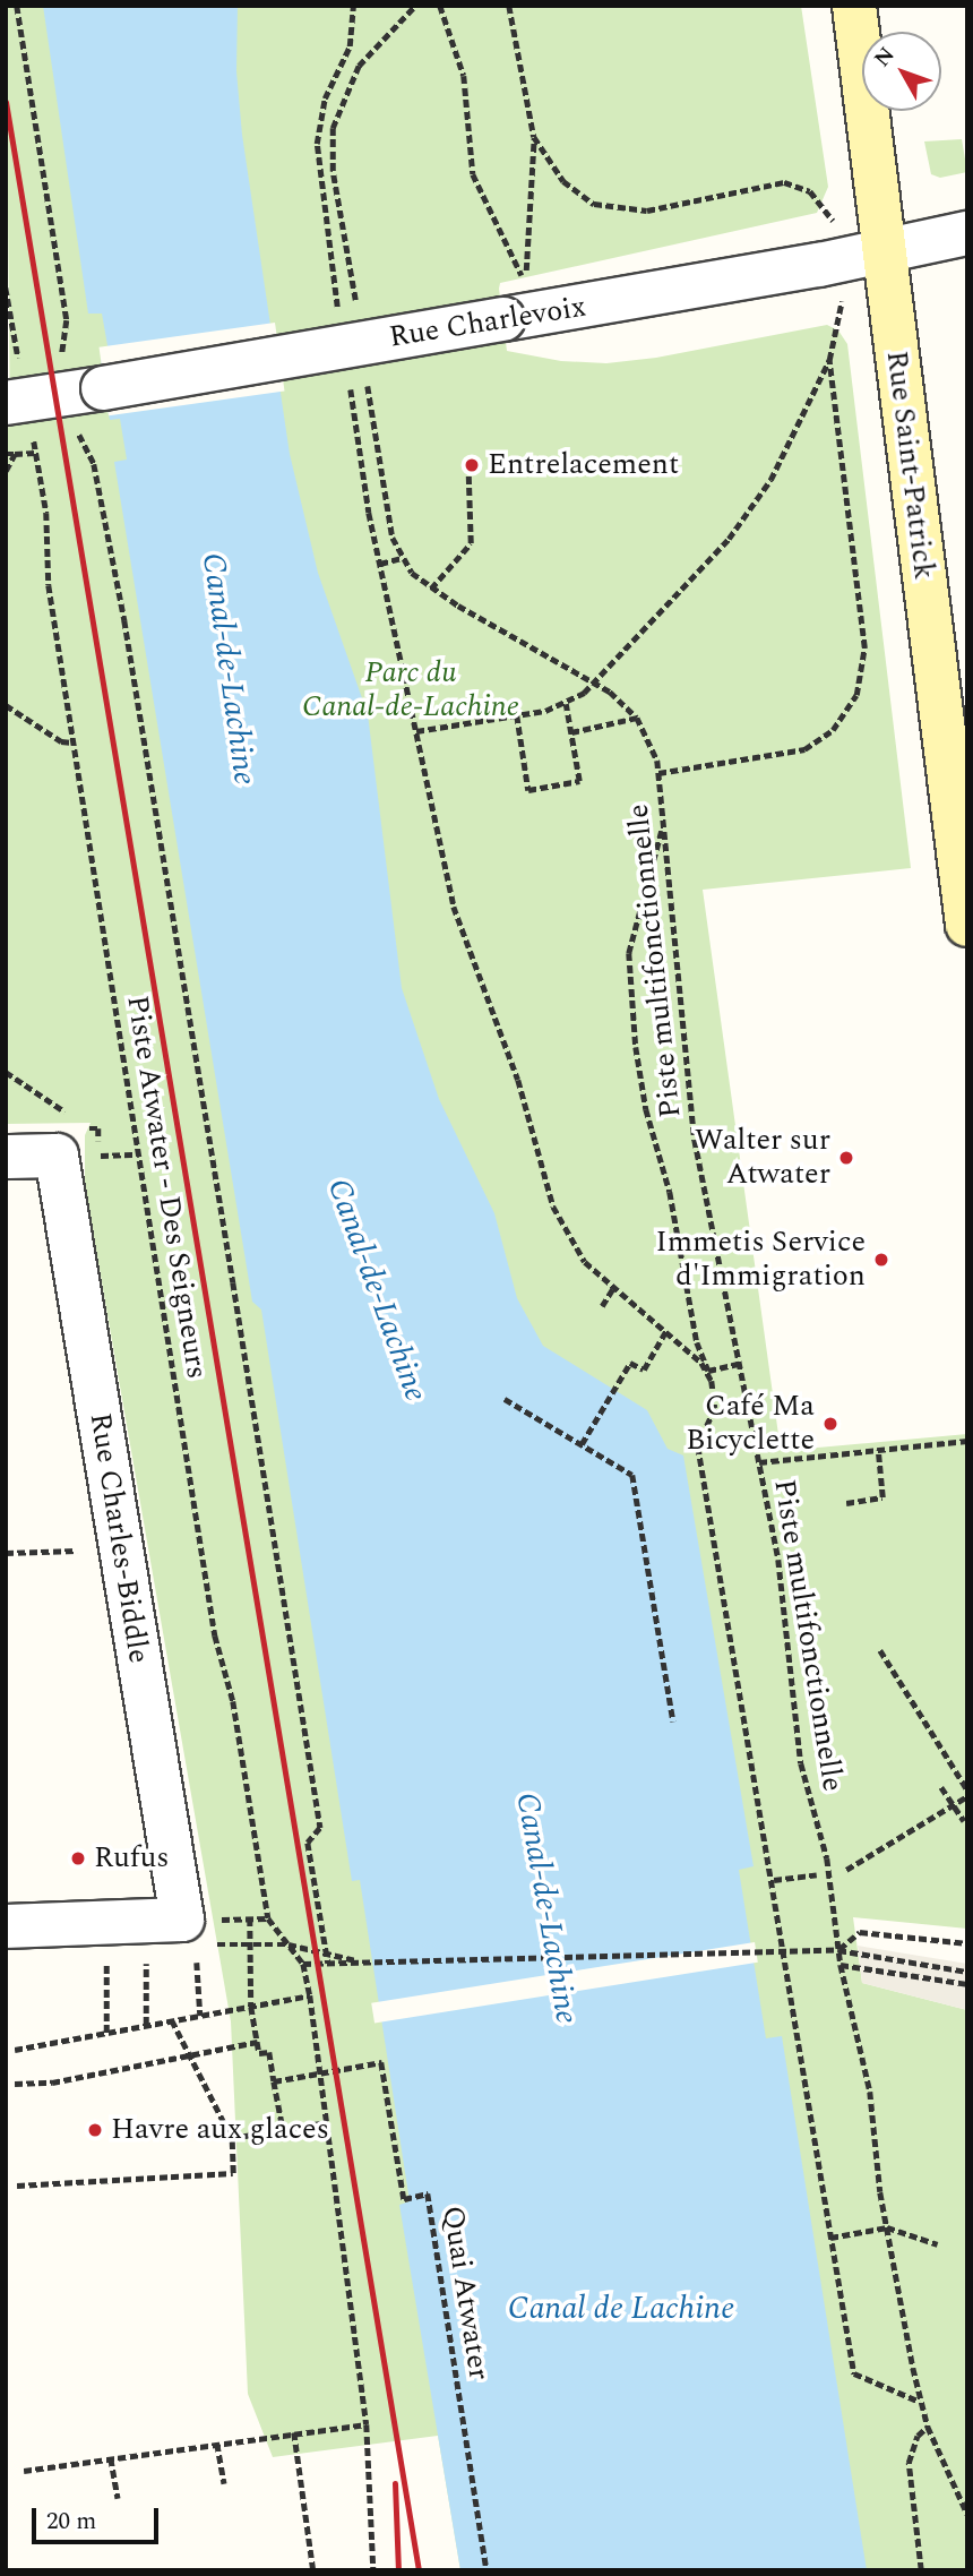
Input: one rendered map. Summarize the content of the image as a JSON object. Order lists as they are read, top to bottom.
{
  "streets": {
    "main road": ["Rue Saint-Patrick"],
    "street": ["Rue Charlevoix", "Rue Charles-Biddle"],
    "path": ["Piste multifonctionnelle", "Piste Atwater - Des Seigneurs", "Quai Atwater"]
  },
  "crossings": [
    ["Rue Charlevoix", "Rue Saint-Patrick"],
    ["Rue Charlevoix", "Piste Atwater - Des Seigneurs"]
  ],
  "water": ["Canal-de-Lachine", "Canal de Lachine"],
  "parks": ["Parc du Canal-de-Lachine"],
  "places": [
    "Entrelacement",
    "Walter sur Atwater",
    "Immetis Service d'Immigration",
    "Café Ma Bicyclette",
    "Rufus",
    "Havre aux glaces"
  ],
  "scale_bar": "20 m",
  "north": "top left"
}
